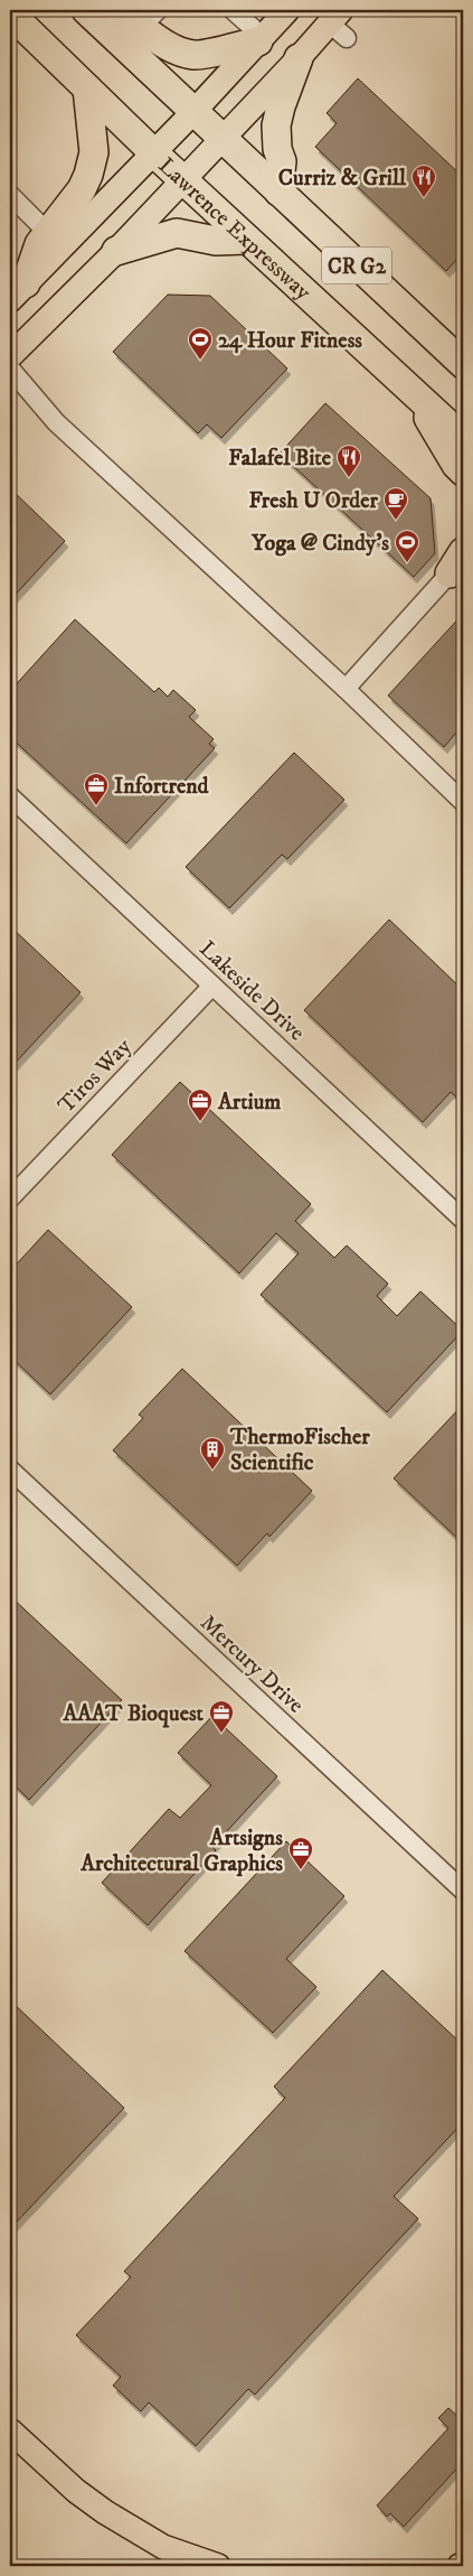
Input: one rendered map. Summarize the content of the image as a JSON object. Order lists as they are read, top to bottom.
{
  "streets": {
    "highway": ["Lawrence Expressway", "CR G2"],
    "street": ["Lakeside Drive", "Tiros Way", "Mercury Drive"]
  },
  "crossings": [
    ["Lakeside Drive", "Tiros Way"]
  ],
  "places": {
    "restaurant": ["Curriz & Grill", "Falafel Bite"],
    "sports": ["24 Hour Fitness", "Yoga @ Cindy’s"],
    "cafe": ["Fresh U Order"],
    "office": [
      "Infortrend",
      "Artium",
      "AAAT Bioquest",
      "Artsigns Architectural Graphics"
    ],
    "building": ["ThermoFischer Scientific"]
  }
}
